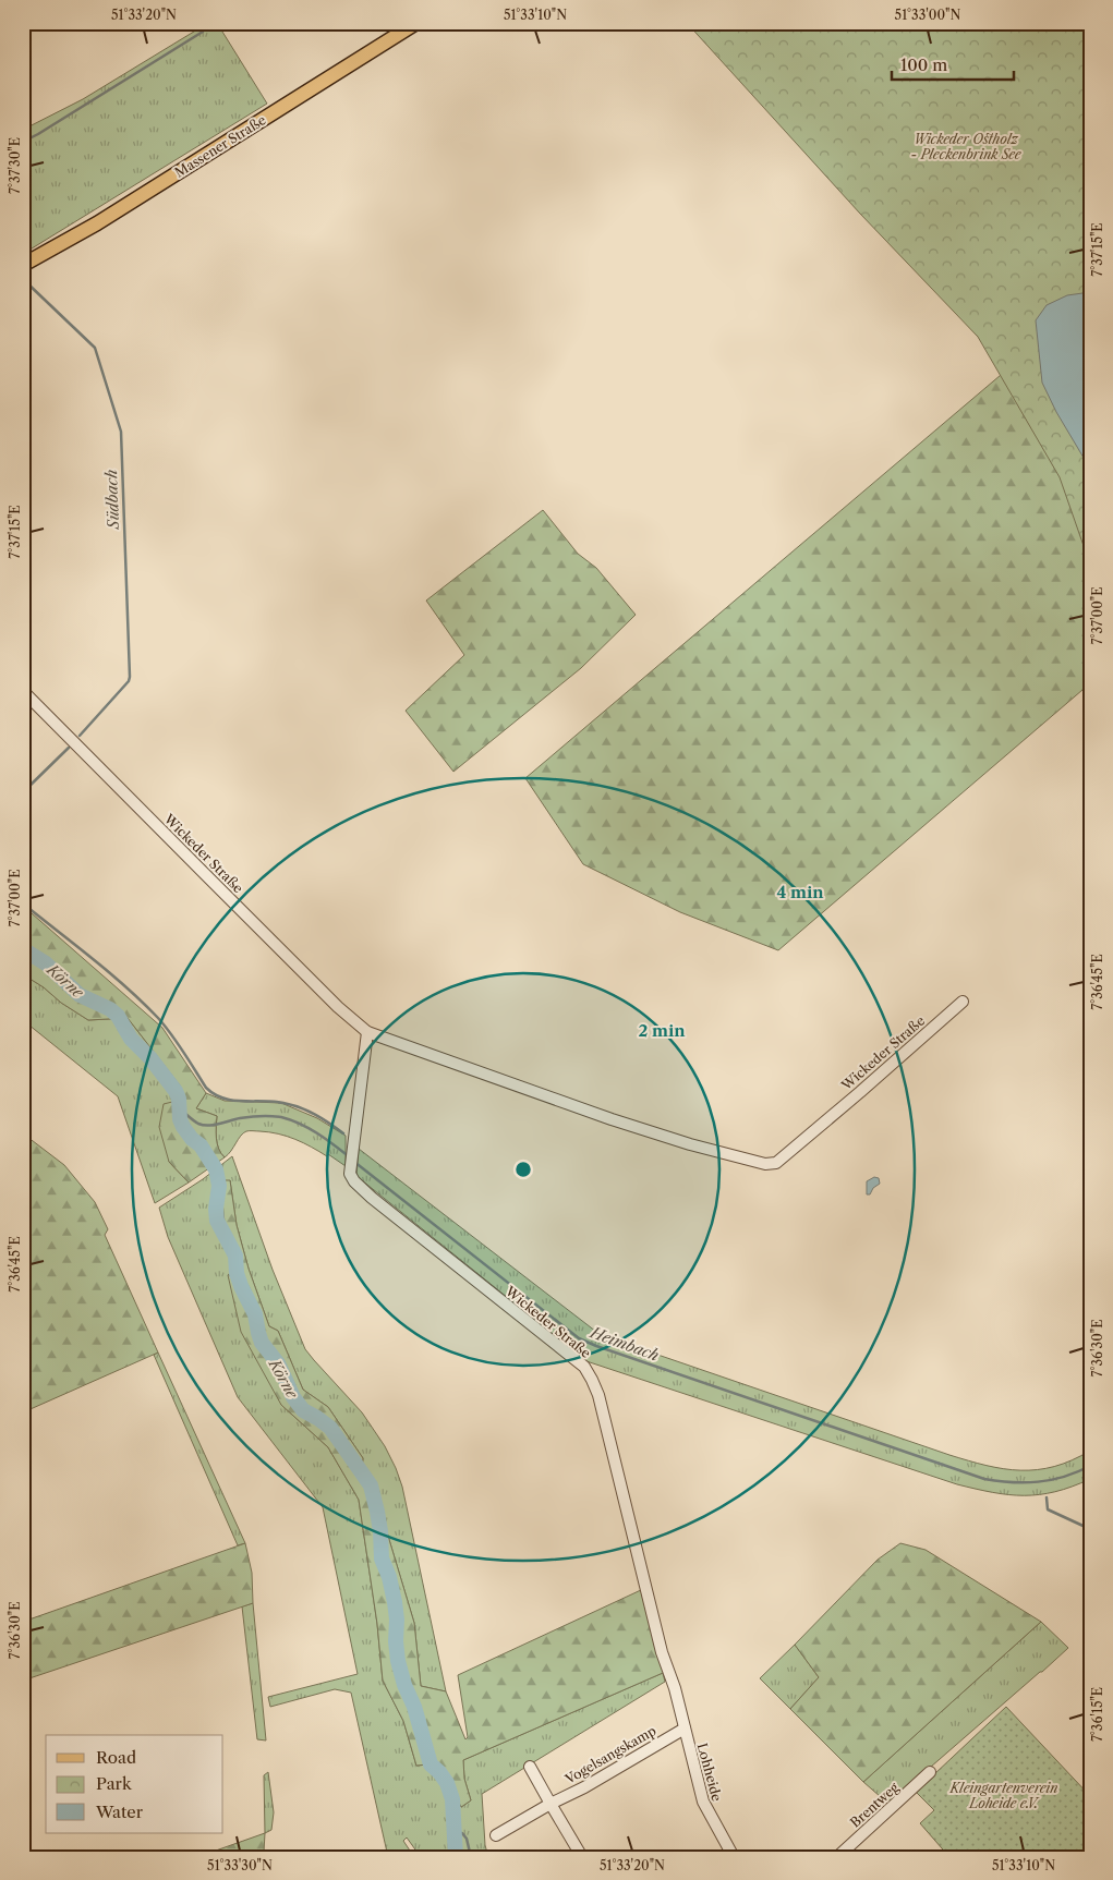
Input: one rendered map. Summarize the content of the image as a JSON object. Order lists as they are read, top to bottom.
{
  "streets": {
    "main road": ["Massener Straße"],
    "street": [
      "Wickeder Straße",
      "Vogelsangskamp",
      "Lohheide",
      "Brentweg"
    ]
  },
  "crossings": [
    ["Wickeder Straße", "Lohheide"],
    ["Vogelsangskamp", "Lohheide"]
  ],
  "water": ["Südbach", "Körne", "Heimbach"],
  "parks": ["Wickeder Ostholz - Pleckenbrink See", "Kleingartenverein Loheide e.V."],
  "legend": ["Road", "Park", "Water"],
  "scale_bar": "100 m",
  "coordinates": [
    "51°33'20\"N",
    "51°33'10\"N",
    "51°33'00\"N",
    "7°37'30\"E",
    "7°37'15\"E",
    "7°37'00\"E",
    "7°36'45\"E",
    "7°36'30\"E",
    "7°36'15\"E",
    "51°33'30\"N"
  ],
  "rings": ["4 min", "2 min"]
}
